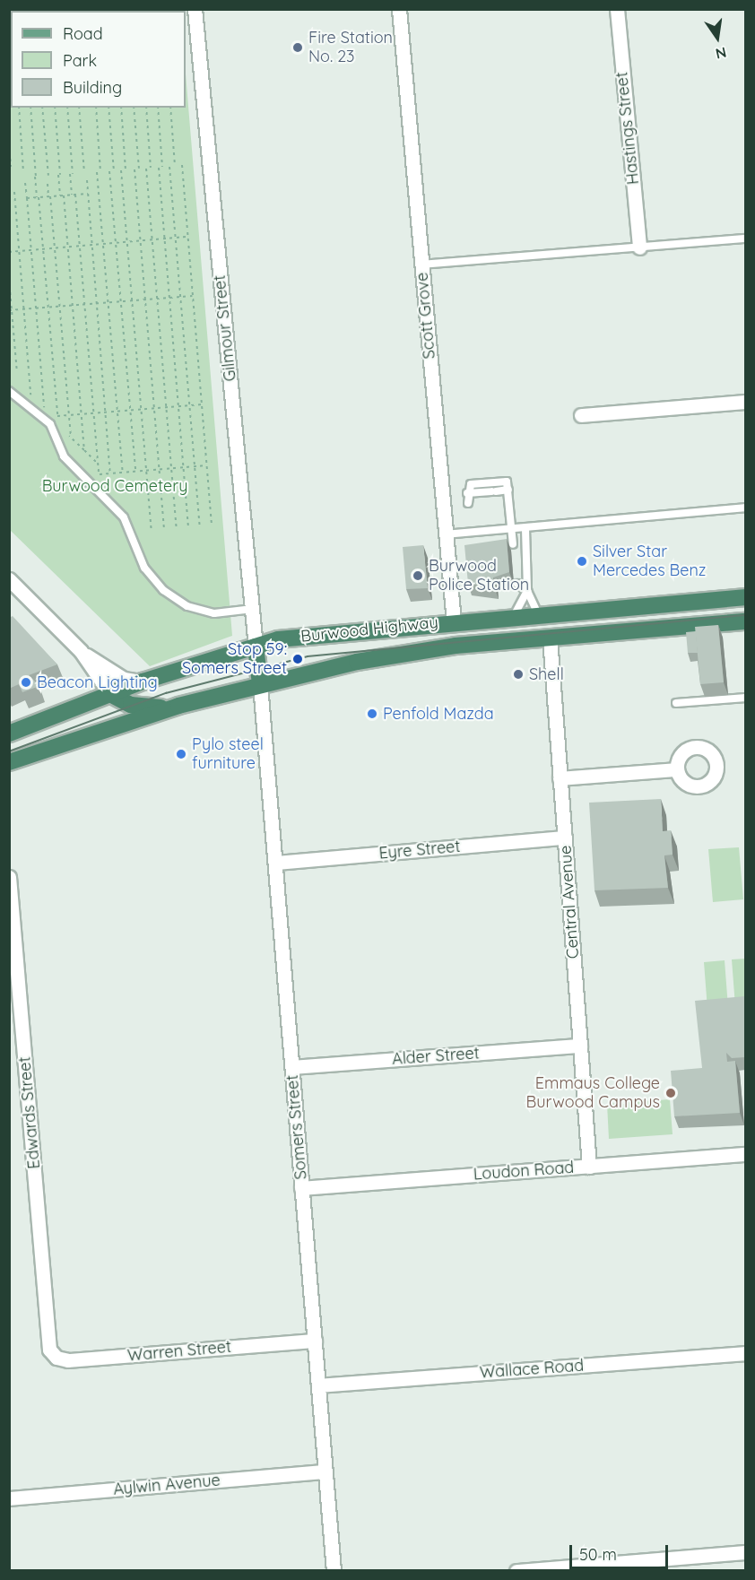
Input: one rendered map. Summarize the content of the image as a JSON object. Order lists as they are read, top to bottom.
{
  "streets": {
    "highway": ["Burwood Highway"],
    "street": [
      "Hastings Street",
      "Scott Grove",
      "Gilmour Street",
      "Eyre Street",
      "Central Avenue",
      "Alder Street",
      "Edwards Street",
      "Somers Street",
      "Loudon Road",
      "Warren Street",
      "Wallace Road",
      "Aylwin Avenue"
    ]
  },
  "crossings": [
    ["Scott Grove", "Burwood Highway"],
    ["Gilmour Street", "Burwood Highway"],
    ["Burwood Highway", "Central Avenue"],
    ["Burwood Highway", "Somers Street"],
    ["Eyre Street", "Central Avenue"],
    ["Eyre Street", "Somers Street"],
    ["Central Avenue", "Alder Street"],
    ["Central Avenue", "Loudon Road"],
    ["Alder Street", "Somers Street"],
    ["Edwards Street", "Warren Street"],
    ["Somers Street", "Loudon Road"],
    ["Somers Street", "Warren Street"],
    ["Somers Street", "Wallace Road"],
    ["Somers Street", "Aylwin Avenue"]
  ],
  "parks": ["Burwood Cemetery"],
  "places": [
    "Fire Station No. 23",
    "Silver Star Mercedes Benz",
    "Burwood Police Station",
    "Stop 59: Somers Street",
    "Shell",
    "Beacon Lighting",
    "Penfold Mazda",
    "Pylo steel furniture",
    "Emmaus College Burwood Campus"
  ],
  "legend": ["Road", "Park", "Building"],
  "scale_bar": "50 m",
  "north": "bottom"
}
